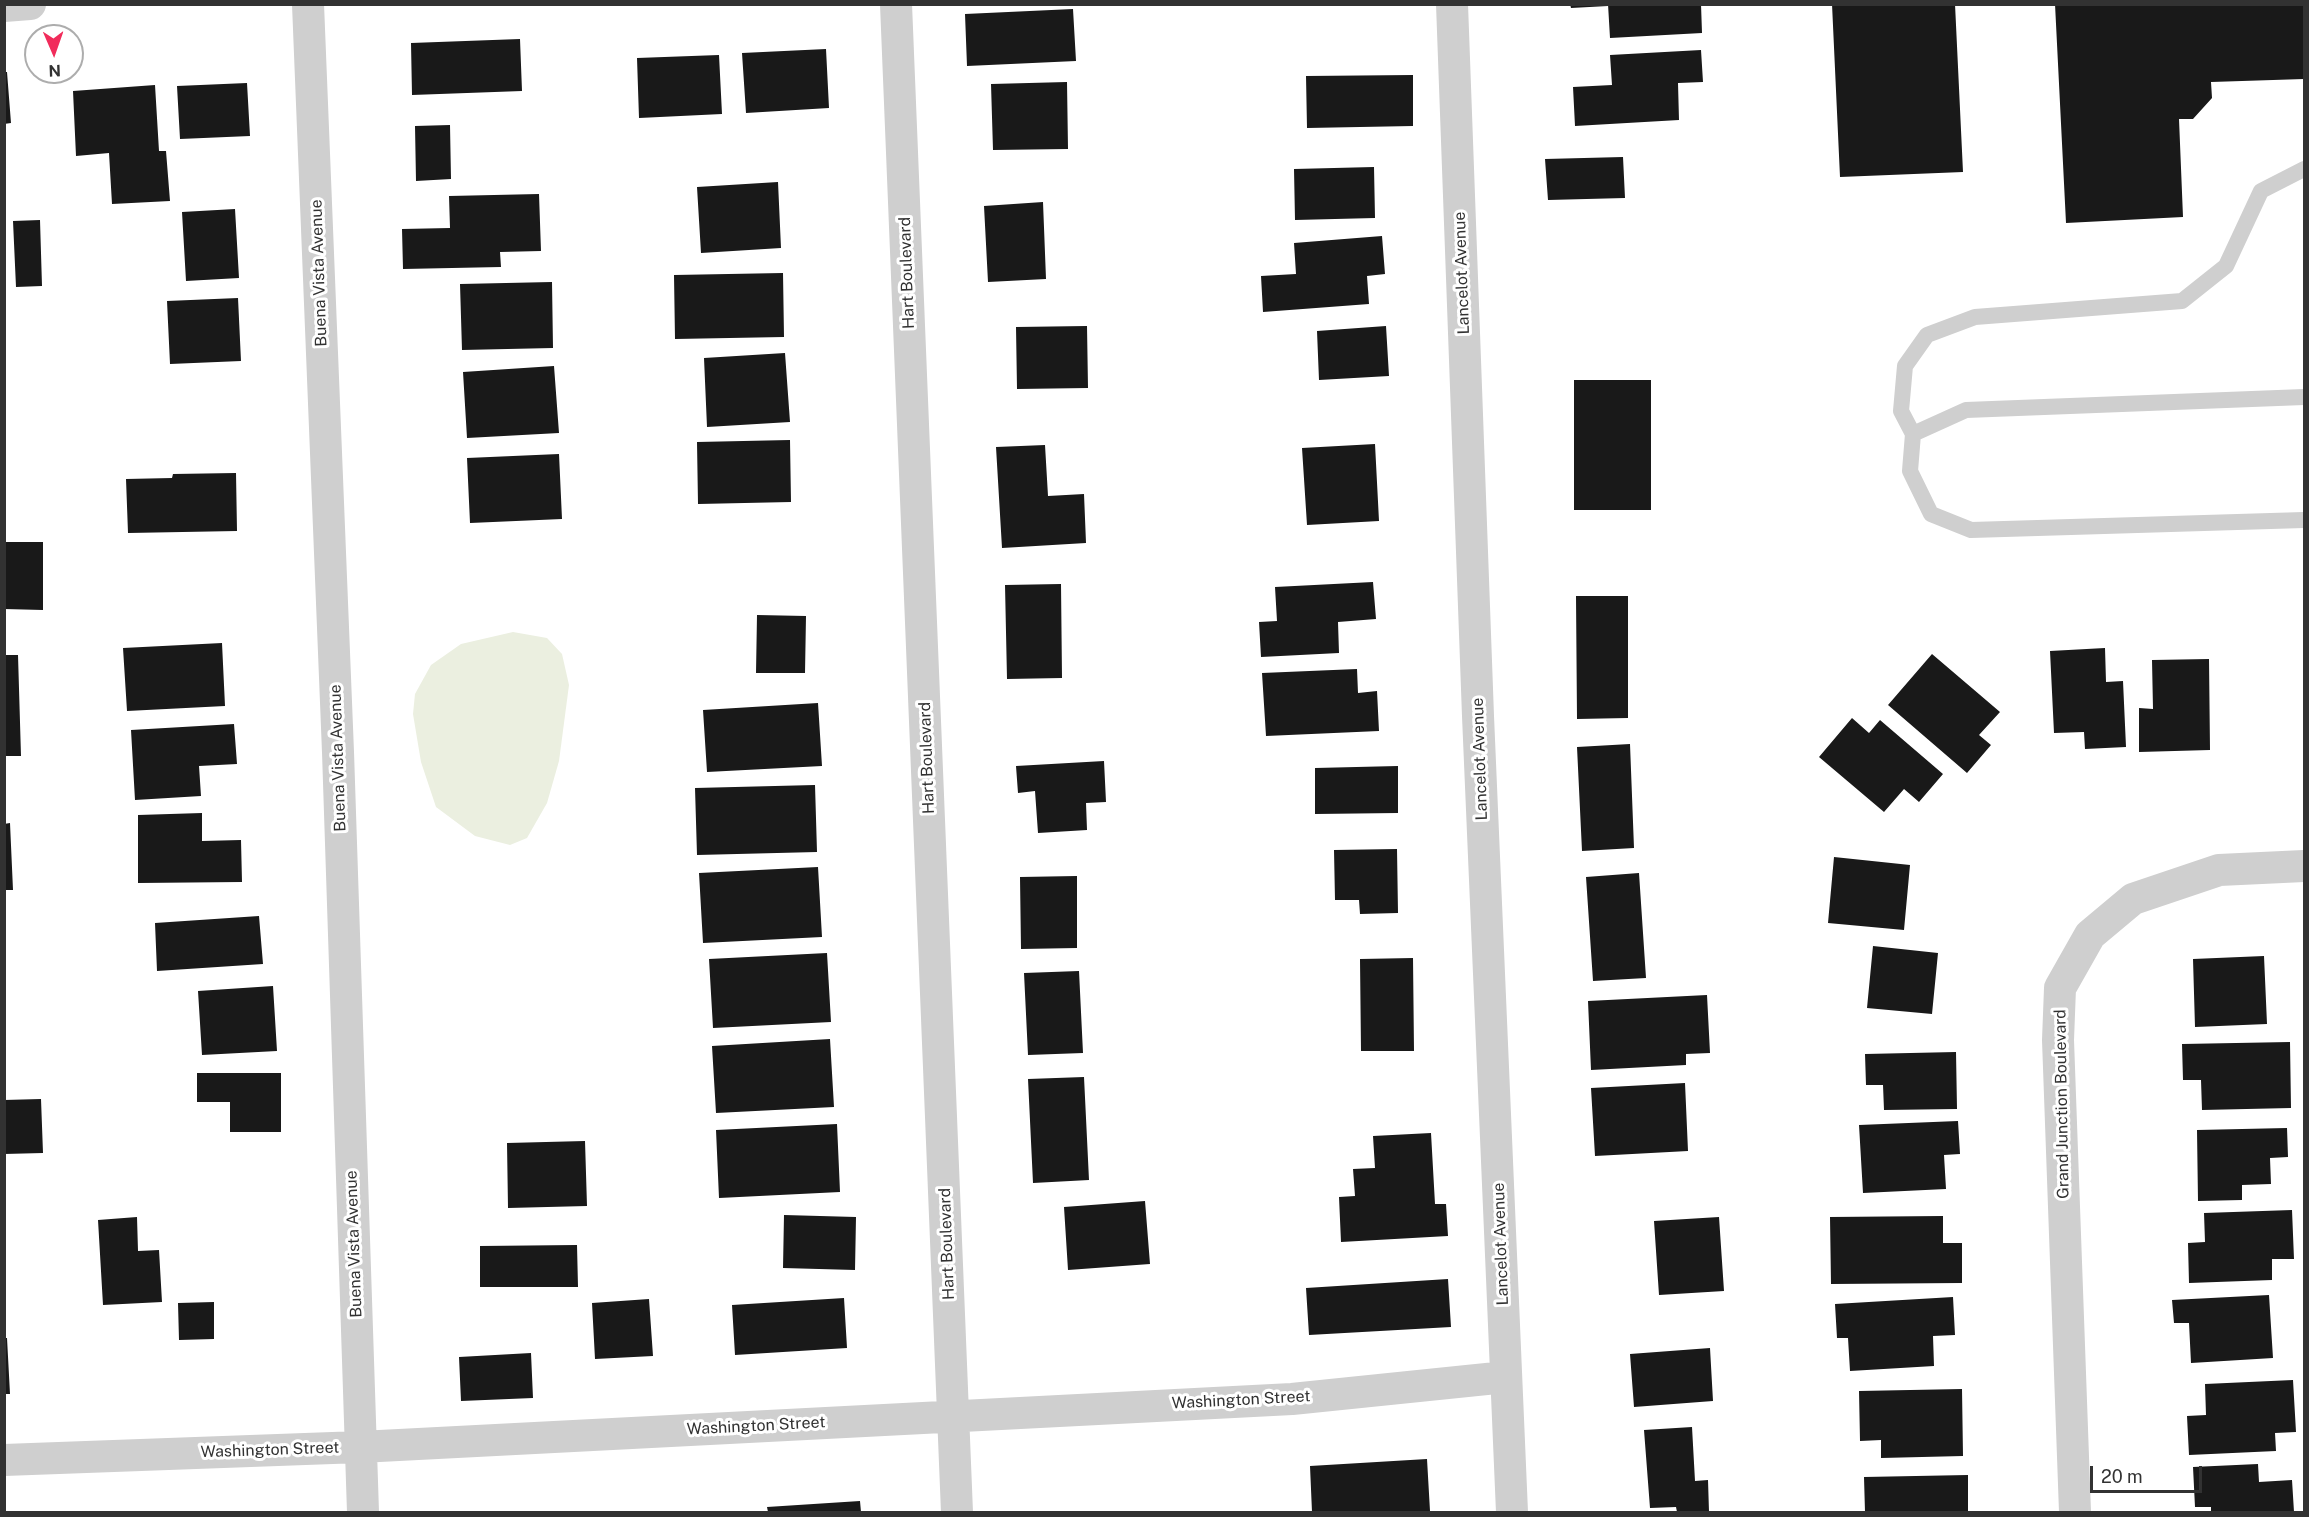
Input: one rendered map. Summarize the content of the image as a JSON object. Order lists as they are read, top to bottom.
{
  "streets": {
    "street": [
      "Buena Vista Avenue",
      "Hart Boulevard",
      "Lancelot Avenue",
      "Grand Junction Boulevard",
      "Washington Street"
    ]
  },
  "crossings": [
    ["Buena Vista Avenue", "Washington Street"],
    ["Hart Boulevard", "Washington Street"],
    ["Lancelot Avenue", "Washington Street"]
  ],
  "scale_bar": "20 m",
  "north": "bottom"
}
